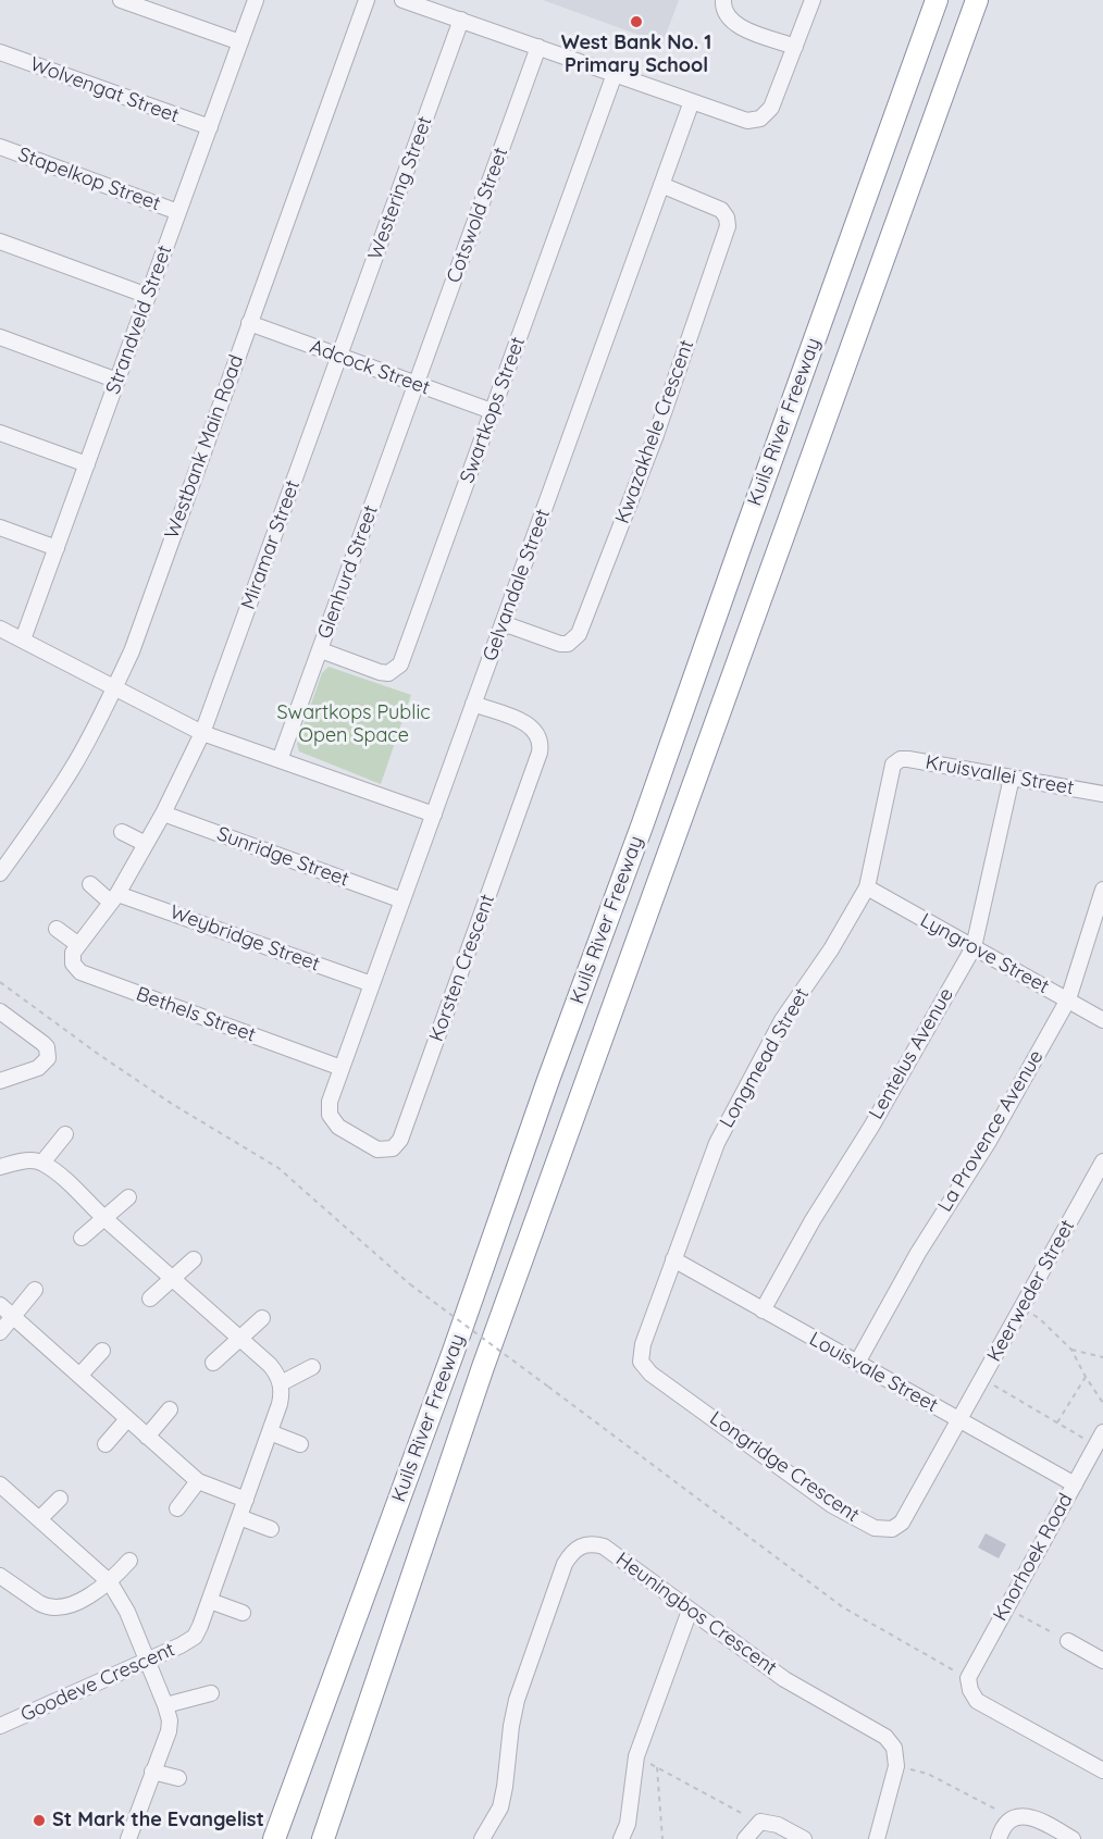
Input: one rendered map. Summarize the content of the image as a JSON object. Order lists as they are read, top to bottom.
{
  "streets": {
    "highway": ["Kuils River Freeway"],
    "street": [
      "Wolvengat Street",
      "Stapelkop Street",
      "Westering Street",
      "Cotswold Street",
      "Strandveld Street",
      "Adcock Street",
      "Swartkops Street",
      "Kwazakhele Crescent",
      "Westbank Main Road",
      "Miramar Street",
      "Glenhurd Street",
      "Gelvandale Street",
      "Kruisvallei Street",
      "Sunridge Street",
      "Weybridge Street",
      "Lyngrove Street",
      "Korsten Crescent",
      "Bethels Street",
      "Lentelus Avenue",
      "Longmead Street",
      "La Provence Avenue",
      "Keerweder Street",
      "Louisvale Street",
      "Longridge Crescent",
      "Knorhoek Road",
      "Heuningbos Crescent",
      "Goodeve Crescent"
    ]
  },
  "crossings": [
    ["Wolvengat Street", "Strandveld Street"],
    ["Stapelkop Street", "Strandveld Street"],
    ["Westering Street", "Adcock Street"],
    ["Westering Street", "Miramar Street"],
    ["Cotswold Street", "Adcock Street"],
    ["Cotswold Street", "Glenhurd Street"],
    ["Adcock Street", "Swartkops Street"],
    ["Adcock Street", "Westbank Main Road"],
    ["Adcock Street", "Miramar Street"],
    ["Adcock Street", "Glenhurd Street"],
    ["Swartkops Street", "Glenhurd Street"],
    ["Kwazakhele Crescent", "Gelvandale Street"],
    ["Gelvandale Street", "Sunridge Street"],
    ["Gelvandale Street", "Weybridge Street"],
    ["Gelvandale Street", "Korsten Crescent"],
    ["Gelvandale Street", "Bethels Street"],
    ["Kruisvallei Street", "Lentelus Avenue"],
    ["Kruisvallei Street", "Longmead Street"],
    ["Lyngrove Street", "Lentelus Avenue"],
    ["Lyngrove Street", "Longmead Street"],
    ["Lyngrove Street", "La Provence Avenue"],
    ["Korsten Crescent", "Bethels Street"],
    ["Lentelus Avenue", "Louisvale Street"],
    ["Longmead Street", "Louisvale Street"],
    ["Longmead Street", "Longridge Crescent"],
    ["La Provence Avenue", "Louisvale Street"],
    ["Keerweder Street", "Louisvale Street"],
    ["Keerweder Street", "Longridge Crescent"],
    ["Louisvale Street", "Longridge Crescent"],
    ["Louisvale Street", "Knorhoek Road"]
  ],
  "parks": ["Swartkops Public Open Space"],
  "places": ["West Bank No. 1 Primary School", "St Mark the Evangelist"]
}
